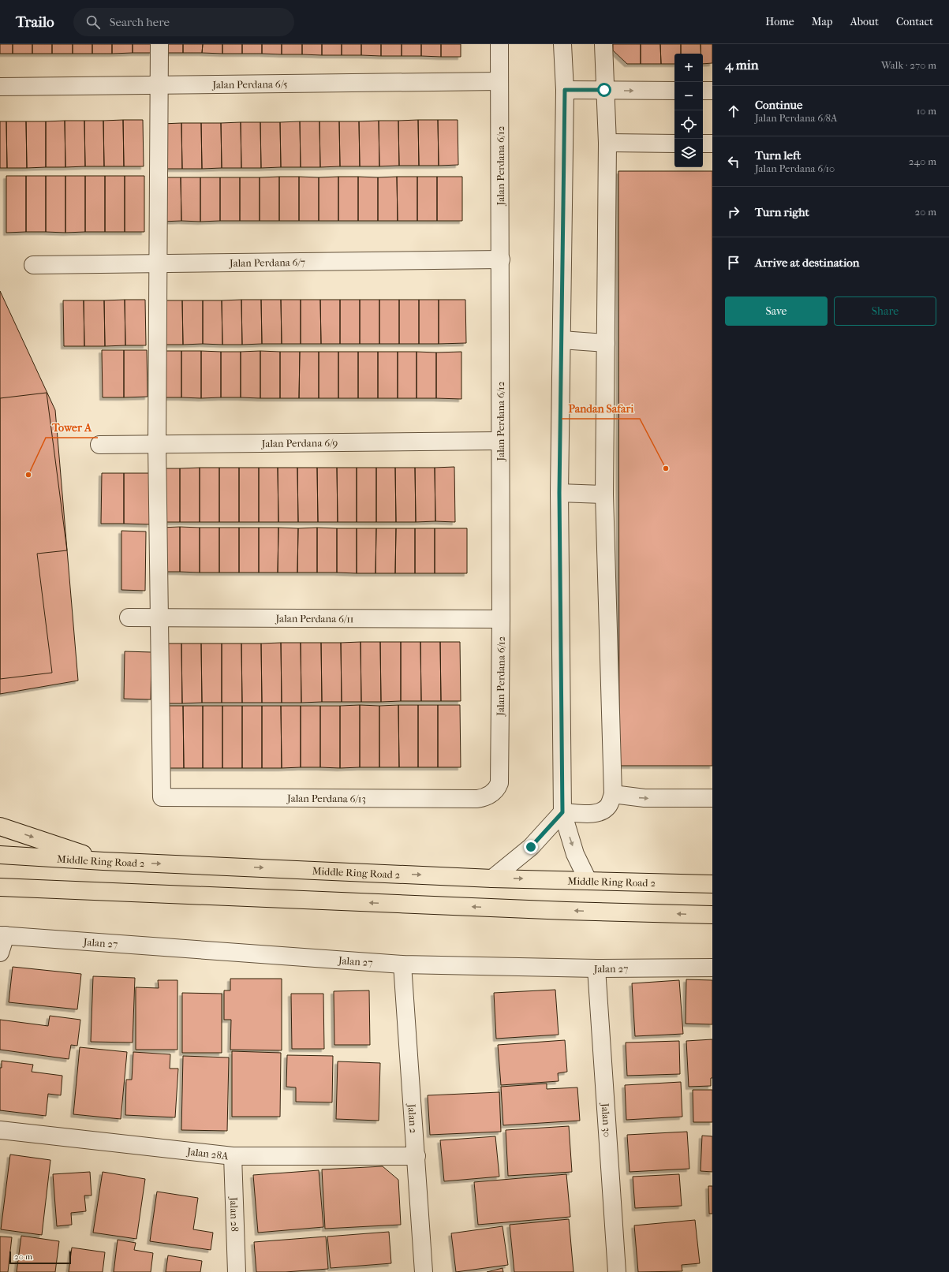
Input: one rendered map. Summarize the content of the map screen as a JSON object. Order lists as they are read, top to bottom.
{
  "streets": {
    "highway": ["Middle Ring Road 2"],
    "street": [
      "Jalan Perdana 6/5",
      "Jalan Perdana 6/12",
      "Jalan Perdana 6/7",
      "Jalan Perdana 6/9",
      "Jalan Perdana 6/11",
      "Jalan Perdana 6/13",
      "Jalan 27",
      "Jalan 2",
      "Jalan 30",
      "Jalan 28A",
      "Jalan 28"
    ]
  },
  "crossings": [
    ["Jalan Perdana 6/5", "Jalan Perdana 6/12"],
    ["Jalan Perdana 6/12", "Jalan Perdana 6/7"],
    ["Jalan Perdana 6/12", "Jalan Perdana 6/9"],
    ["Jalan Perdana 6/12", "Jalan Perdana 6/11"],
    ["Jalan Perdana 6/12", "Jalan Perdana 6/13"],
    ["Jalan Perdana 6/11", "Jalan Perdana 6/13"],
    ["Jalan 27", "Jalan 2"],
    ["Jalan 27", "Jalan 30"],
    ["Jalan 2", "Jalan 28A"],
    ["Jalan 28A", "Jalan 28"]
  ],
  "places": ["Pandan Safari", "Tower A"],
  "scale_bar": "20 m",
  "page": {
    "header": "Trailo",
    "search": "Search here",
    "nav": [
      "Home",
      "Map",
      "About",
      "Contact"
    ],
    "heading": ["4 min", "Walk · 270 m"],
    "map_buttons": ["+", "−"],
    "list": [
      ["Continue", "Jalan Perdana 6/8A", "10 m"],
      ["Turn left", "Jalan Perdana 6/10", "240 m"],
      ["Turn right", "20 m"],
      "Arrive at destination"
    ],
    "buttons": ["Save", "Share"],
    "scale": "20 m"
  }
}
